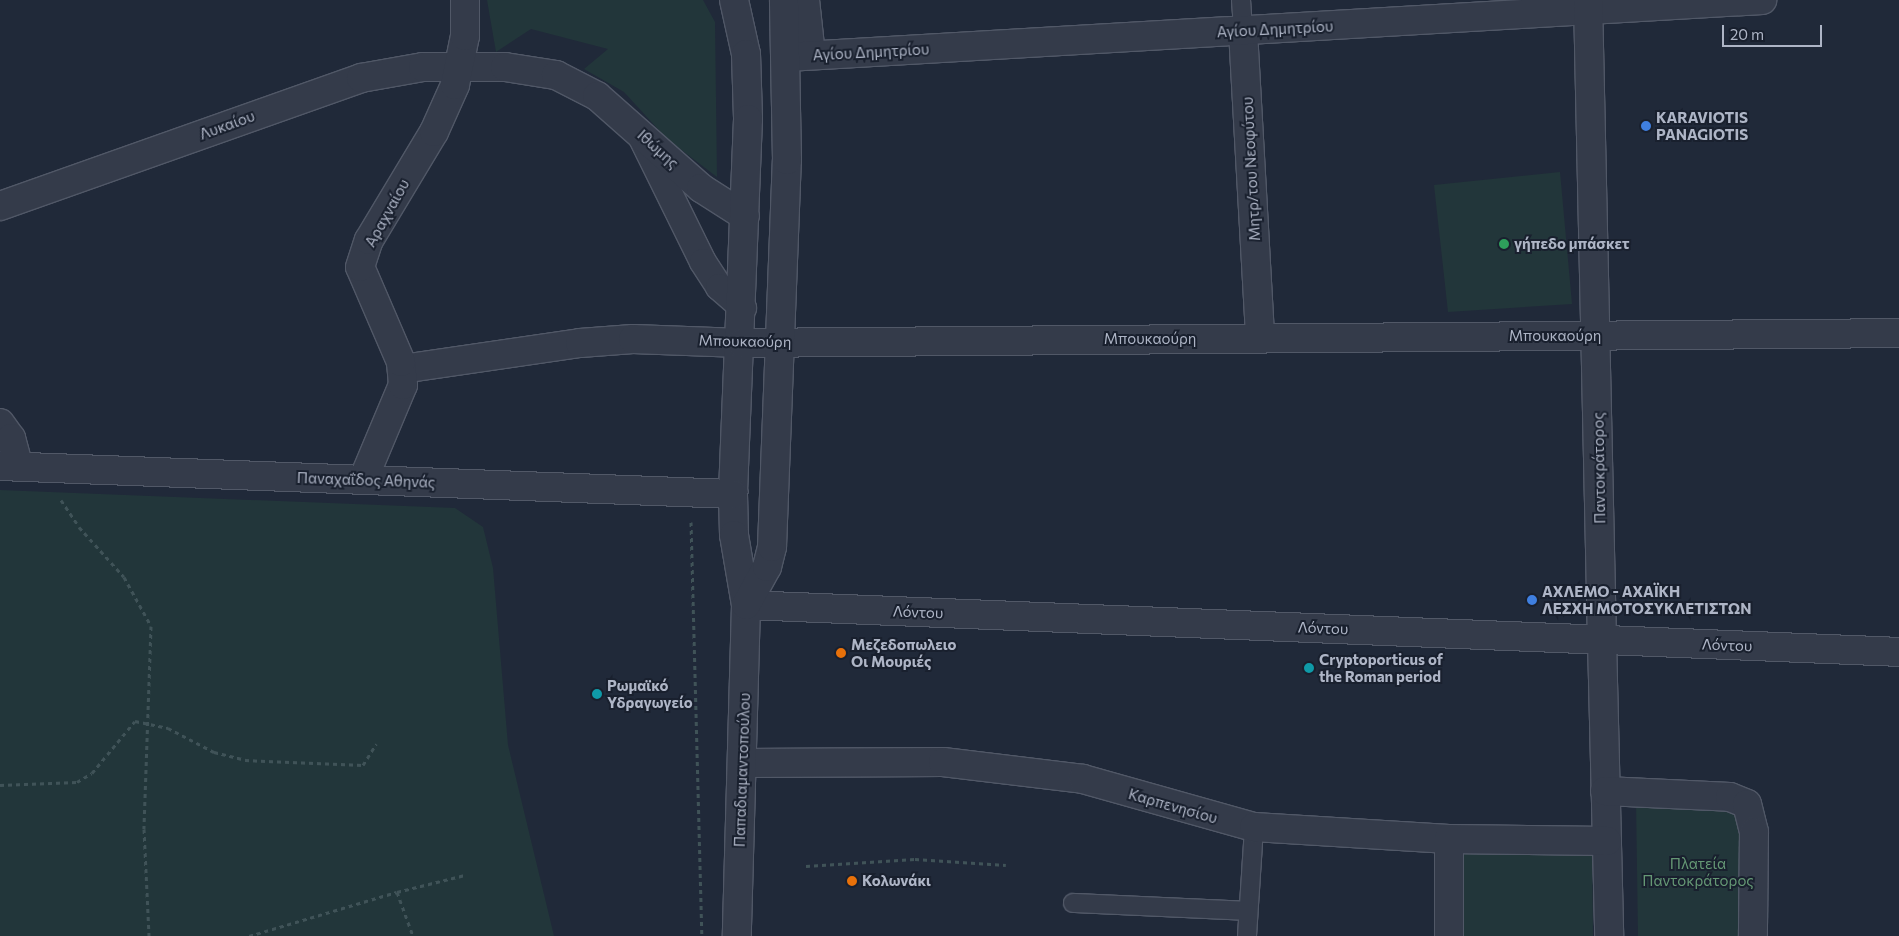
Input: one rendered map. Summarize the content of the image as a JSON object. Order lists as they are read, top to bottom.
{
  "streets": {
    "street": [
      "Αγίου Δημητρίου",
      "Λυκαίου",
      "Ιθώμης",
      "Μητρ/του Νεοφύτου",
      "Αραχναίου",
      "Μπουκαούρη",
      "Παντοκράτορος",
      "Παναχαΐδος Αθηνάς",
      "Λόντου",
      "Παπαδιαμαντοπούλου",
      "Καρπενησίου"
    ]
  },
  "crossings": [
    ["Αγίου Δημητρίου", "Μητρ/του Νεοφύτου"],
    ["Αγίου Δημητρίου", "Παντοκράτορος"],
    ["Λυκαίου", "Ιθώμης"],
    ["Λυκαίου", "Αραχναίου"],
    ["Ιθώμης", "Αραχναίου"],
    ["Ιθώμης", "Παπαδιαμαντοπούλου"],
    ["Μητρ/του Νεοφύτου", "Μπουκαούρη"],
    ["Αραχναίου", "Μπουκαούρη"],
    ["Αραχναίου", "Παναχαΐδος Αθηνάς"],
    ["Μπουκαούρη", "Παντοκράτορος"],
    ["Μπουκαούρη", "Παπαδιαμαντοπούλου"],
    ["Παντοκράτορος", "Λόντου"],
    ["Παντοκράτορος", "Καρπενησίου"],
    ["Παναχαΐδος Αθηνάς", "Παπαδιαμαντοπούλου"],
    ["Λόντου", "Παπαδιαμαντοπούλου"],
    ["Παπαδιαμαντοπούλου", "Καρπενησίου"]
  ],
  "parks": ["Πλατεία Παντοκράτορος"],
  "places": [
    "KARAVIOTIS PANAGIOTIS",
    "γήπεδο μπάσκετ",
    "ΑΧΛΕΜΟ - ΑΧΑΪΚΗ ΛΕΣΧΗ ΜΟΤΟΣΥΚΛΕΤΙΣΤΩΝ",
    "Μεζεδοπωλειο Οι Μουριές",
    "Cryptoporticus of the Roman period",
    "Ρωμαϊκό Υδραγωγείο",
    "Κολωνάκι"
  ],
  "scale_bar": "20 m"
}
